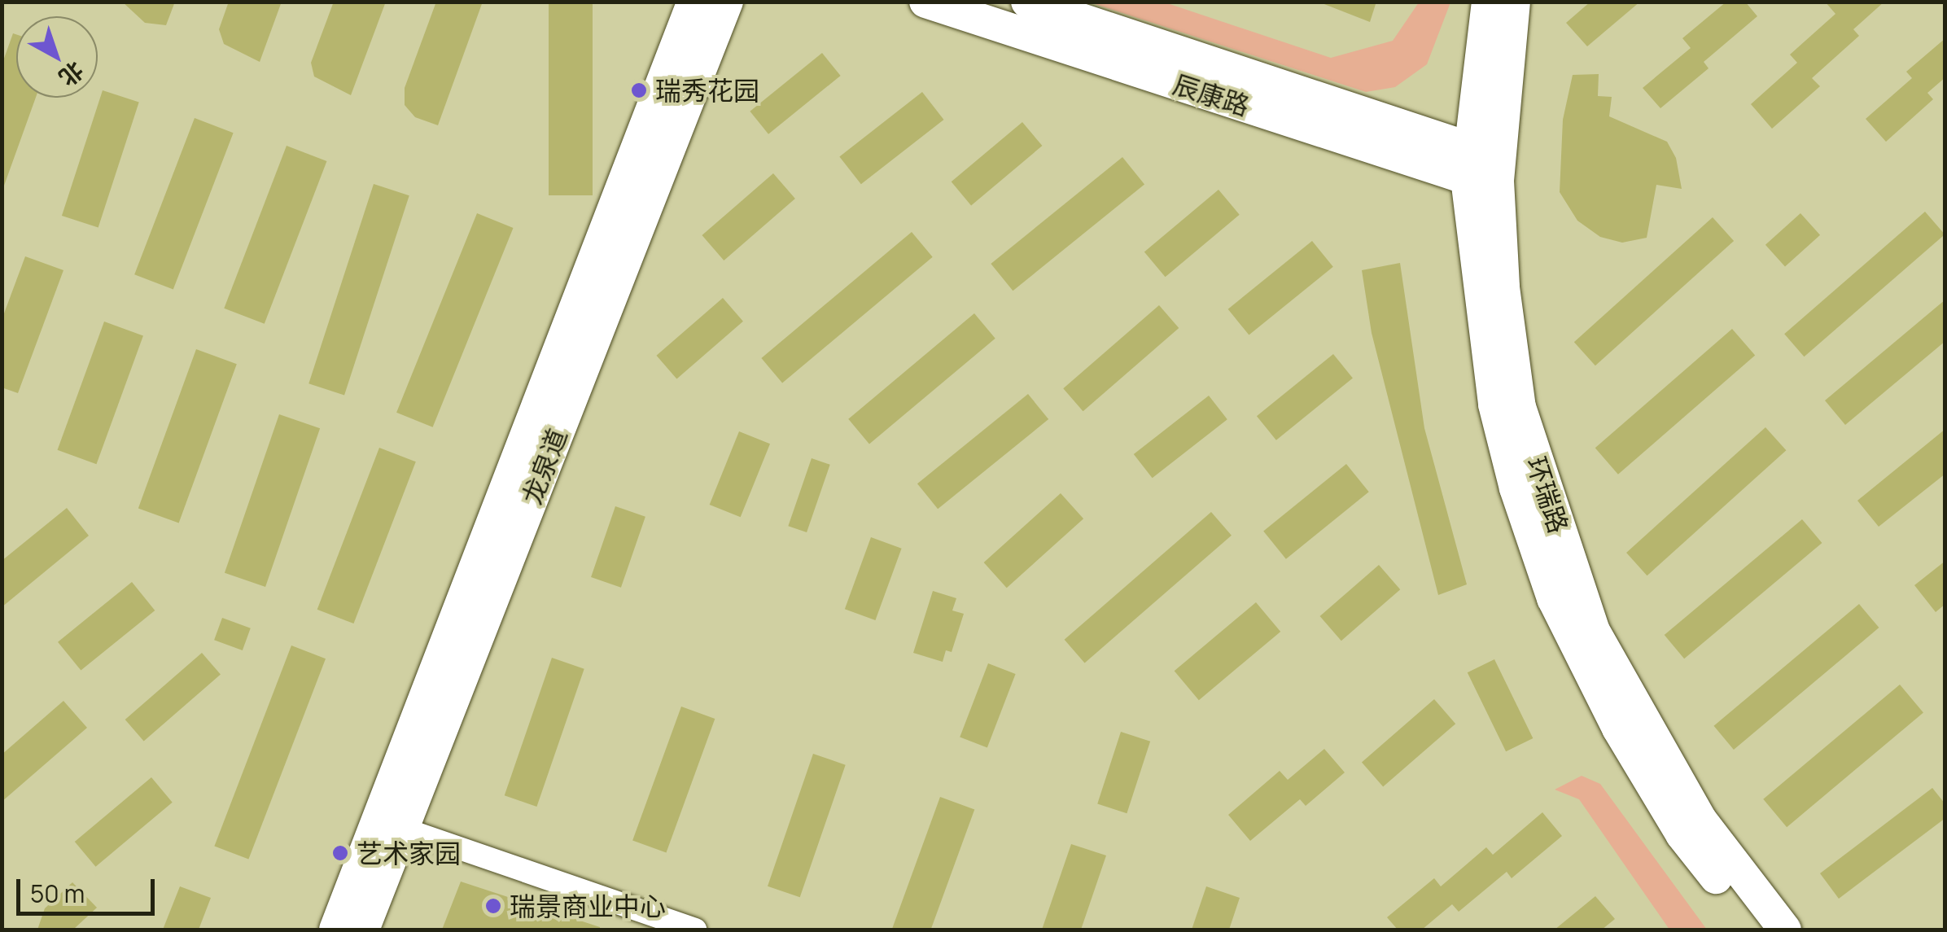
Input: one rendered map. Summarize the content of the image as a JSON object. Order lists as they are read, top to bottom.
{
  "streets": {
    "street": ["辰康路", "龙泉道", "环瑞路"]
  },
  "crossings": [
    ["辰康路", "环瑞路"]
  ],
  "places": ["瑞秀花园", "艺术家园", "瑞景商业中心"],
  "scale_bar": "50 m",
  "north": "bottom right"
}
